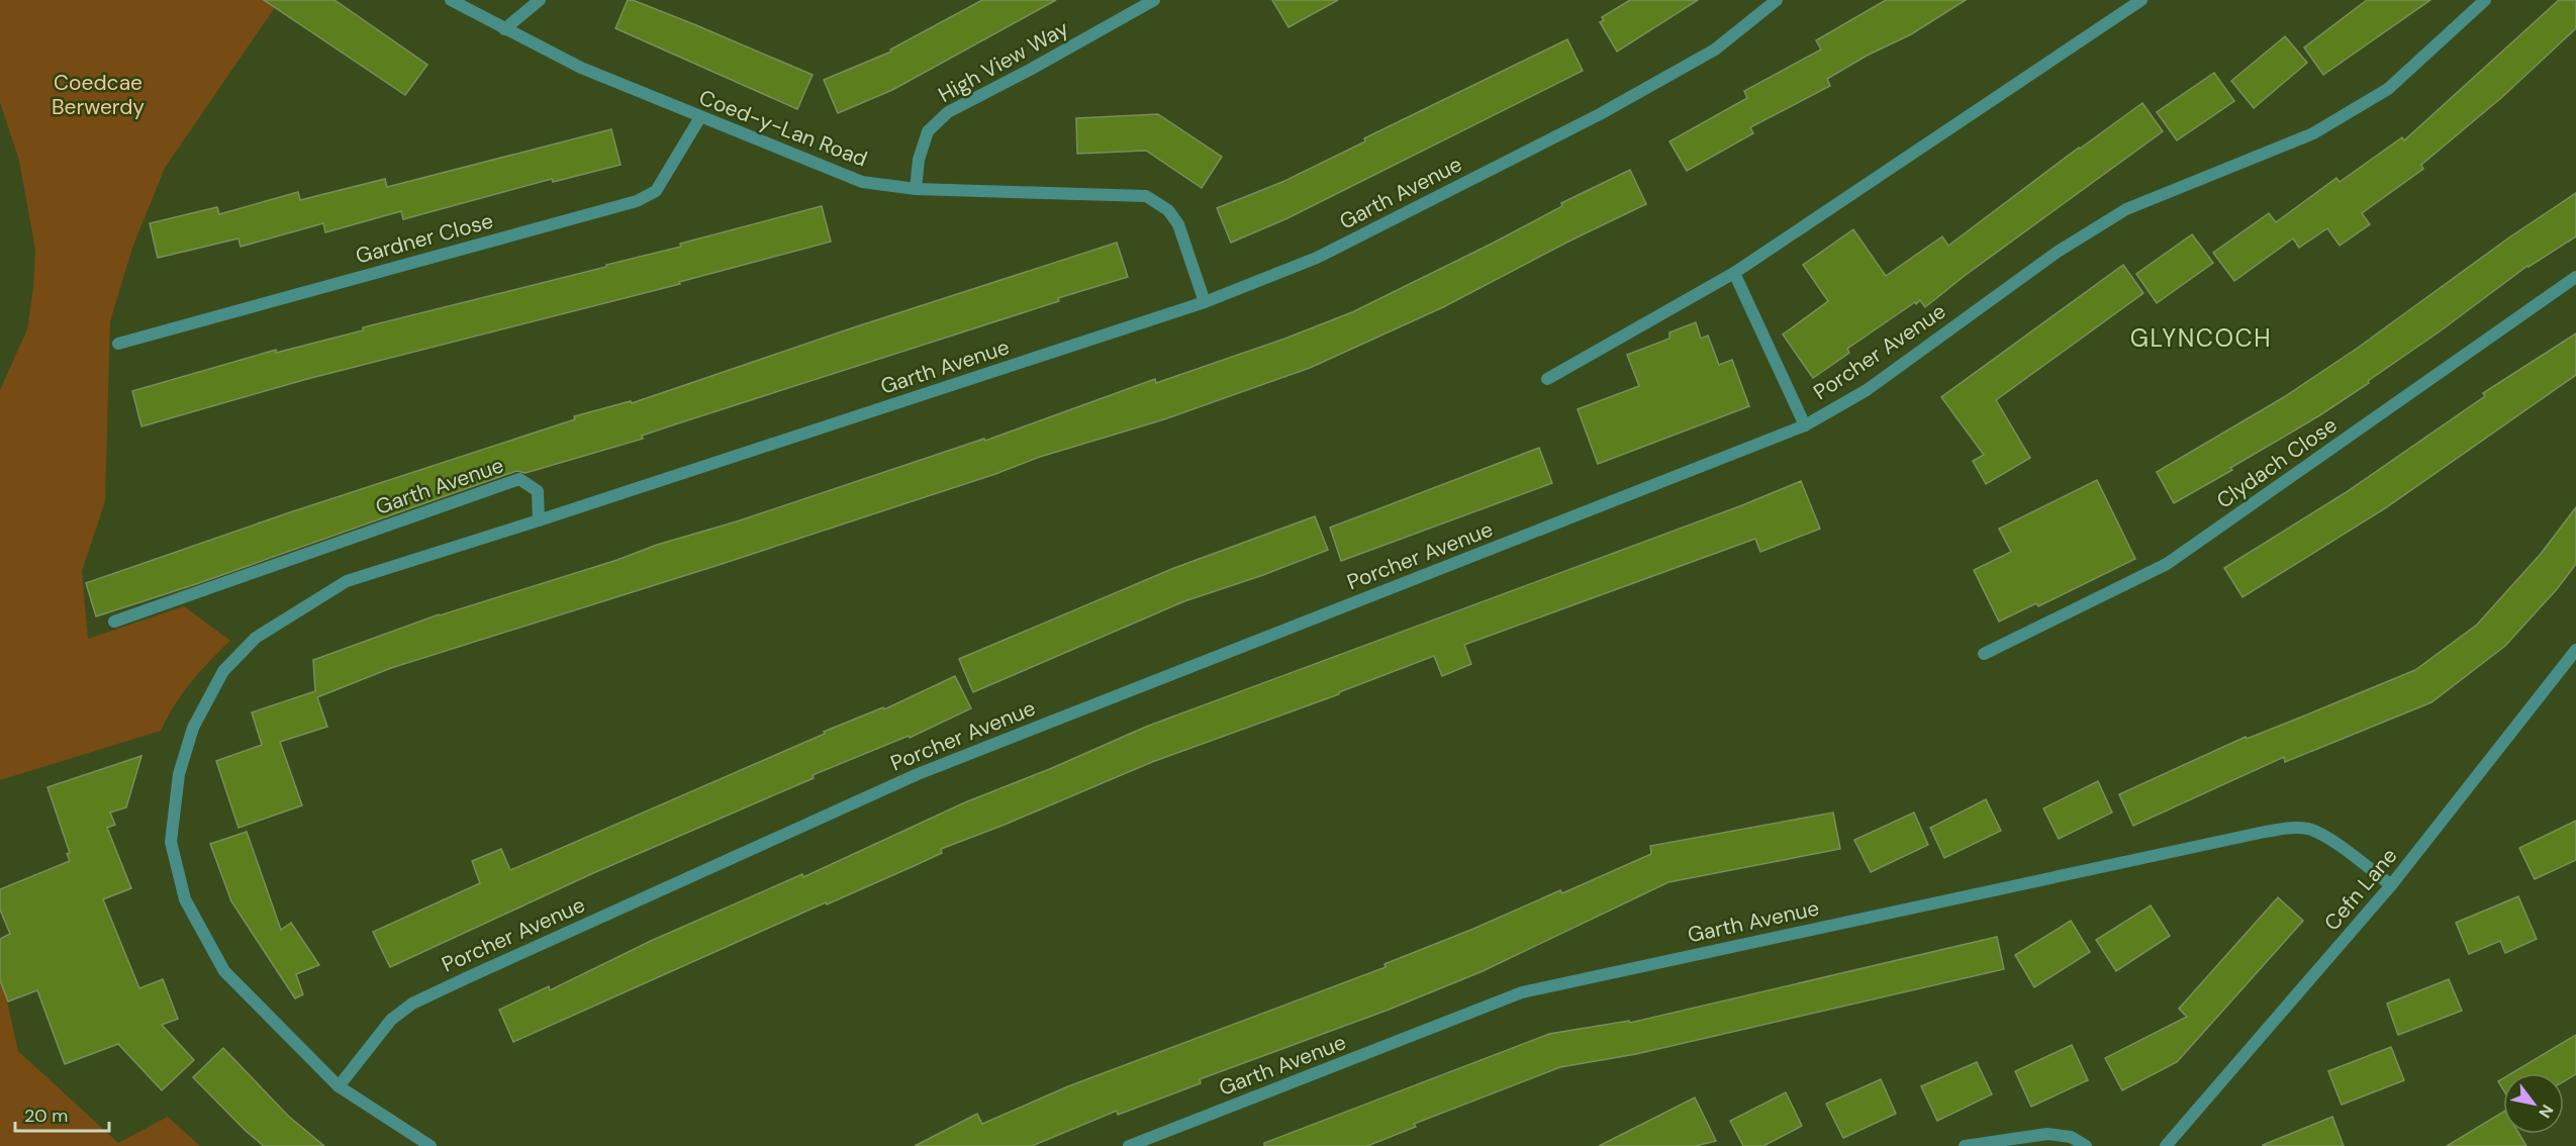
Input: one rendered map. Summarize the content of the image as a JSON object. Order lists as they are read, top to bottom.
{
  "streets": {
    "street": [
      "High View Way",
      "Coed-y-Lan Road",
      "Garth Avenue",
      "Gardner Close",
      "Porcher Avenue",
      "Clydach Close",
      "Cefn Lane"
    ]
  },
  "crossings": [
    ["High View Way", "Coed-y-Lan Road"],
    ["Coed-y-Lan Road", "Garth Avenue"],
    ["Coed-y-Lan Road", "Gardner Close"],
    ["Garth Avenue", "Cefn Lane"]
  ],
  "districts": ["GLYNCOCH"],
  "parks": ["Coedcae Berwerdy"],
  "scale_bar": "20 m",
  "north": "bottom right"
}
